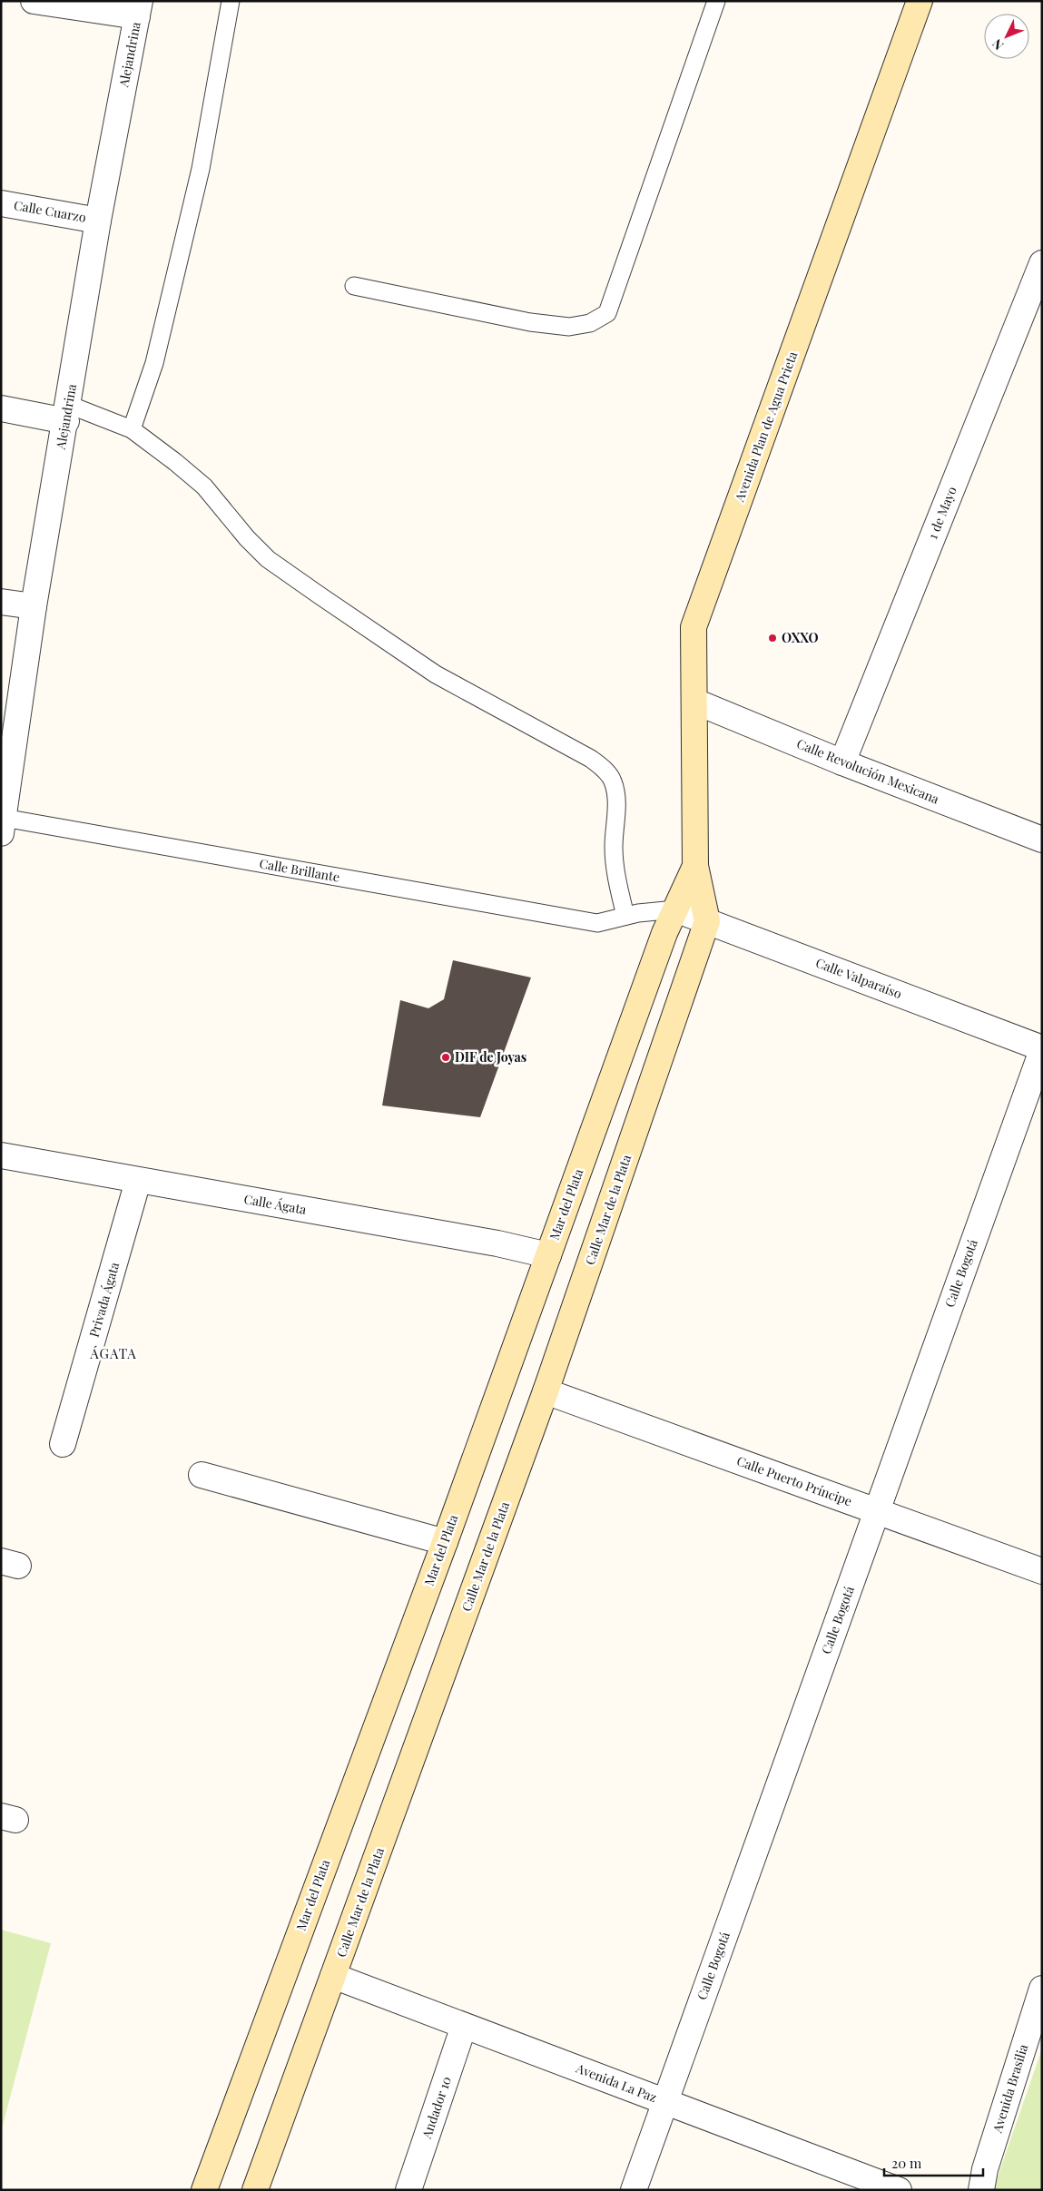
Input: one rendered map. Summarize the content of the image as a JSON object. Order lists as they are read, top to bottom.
{
  "streets": {
    "main road": ["Avenida Plan de Agua Prieta", "Mar del Plata", "Calle Mar de la Plata"],
    "street": [
      "Alejandrina",
      "Calle Cuarzo",
      "1 de Mayo",
      "Calle Revolución Mexicana",
      "Calle Valparaíso",
      "Calle Ágata",
      "Calle Bogotá",
      "Privada Ágata",
      "Calle Puerto Príncipe",
      "Avenida La Paz",
      "Avenida Brasilia",
      "Andador 10"
    ],
    "lane": ["Calle Brillante"]
  },
  "crossings": [
    ["Alejandrina", "Calle Cuarzo"],
    ["Alejandrina", "Calle Brillante"],
    ["Avenida Plan de Agua Prieta", "Calle Revolución Mexicana"],
    ["Avenida Plan de Agua Prieta", "Calle Valparaíso"],
    ["Avenida Plan de Agua Prieta", "Mar del Plata"],
    ["Avenida Plan de Agua Prieta", "Calle Mar de la Plata"],
    ["1 de Mayo", "Calle Revolución Mexicana"],
    ["Calle Valparaíso", "Mar del Plata"],
    ["Calle Valparaíso", "Calle Mar de la Plata"],
    ["Calle Valparaíso", "Calle Bogotá"],
    ["Calle Ágata", "Mar del Plata"],
    ["Calle Ágata", "Privada Ágata"],
    ["Calle Mar de la Plata", "Calle Puerto Príncipe"],
    ["Calle Mar de la Plata", "Avenida La Paz"],
    ["Calle Bogotá", "Calle Puerto Príncipe"],
    ["Calle Bogotá", "Avenida La Paz"],
    ["Avenida La Paz", "Andador 10"]
  ],
  "districts": ["ÁGATA"],
  "places": ["OXXO", "DIF de Joyas"],
  "scale_bar": "20 m",
  "north": "bottom left"
}
